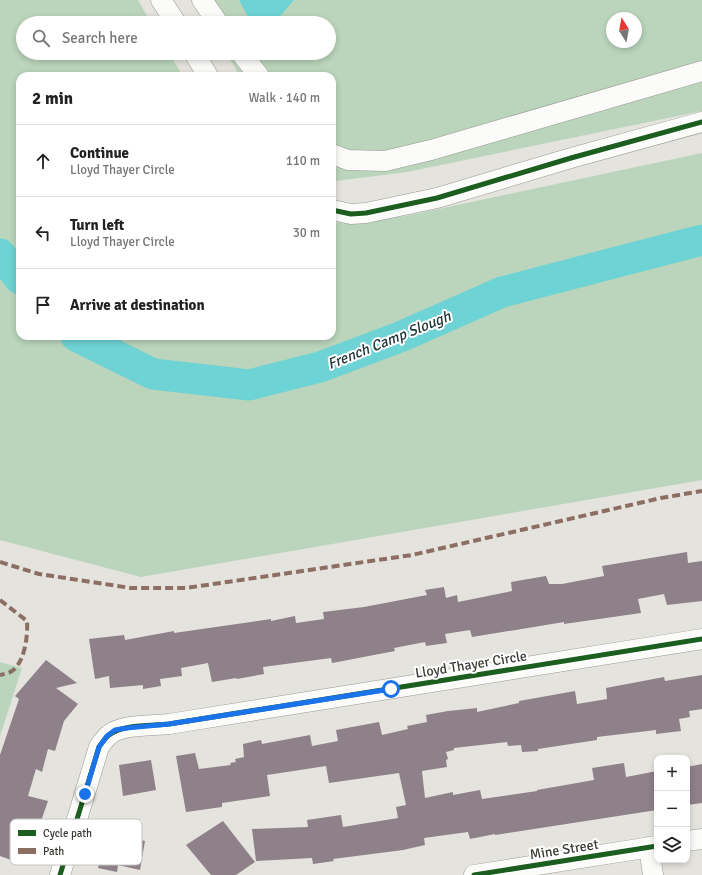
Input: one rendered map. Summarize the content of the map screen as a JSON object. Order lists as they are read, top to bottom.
{
  "streets": {
    "street": ["Lloyd Thayer Circle", "Mine Street"]
  },
  "water": ["French Camp Slough"],
  "legend": ["Cycle path", "Path"],
  "north": "top",
  "page": {
    "search": "Search here",
    "heading": ["2 min", "Walk · 140 m"],
    "list": [
      ["Continue", "Lloyd Thayer Circle", "110 m"],
      ["Turn left", "Lloyd Thayer Circle", "30 m"],
      "Arrive at destination"
    ],
    "map_buttons": ["+", "−"]
  }
}
